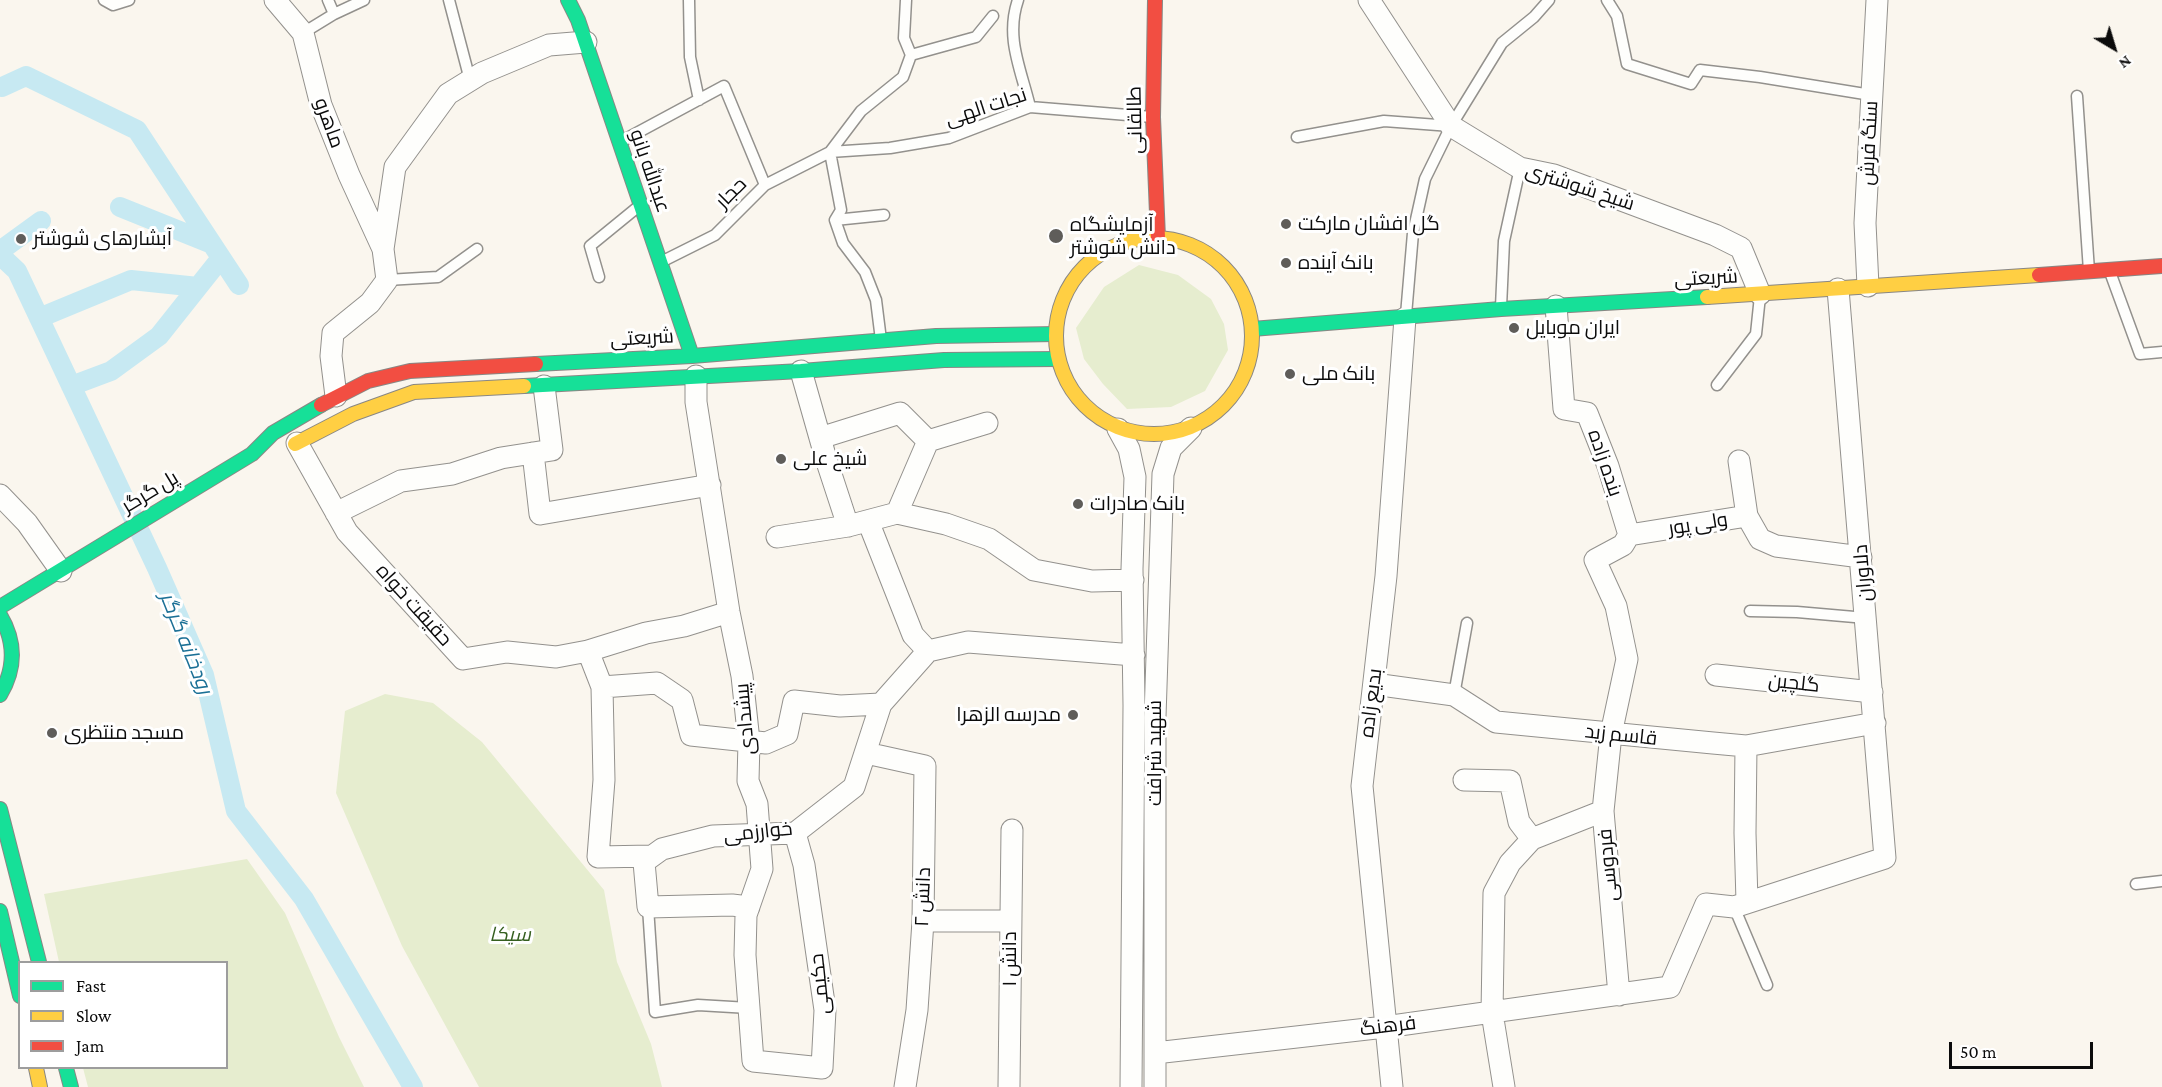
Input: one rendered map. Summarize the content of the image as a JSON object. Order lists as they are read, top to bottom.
{
  "streets": {
    "main road": [
      "طالقانی",
      "عبدالله بانو",
      "شریعتی",
      "پل گرگر"
    ],
    "street": [
      "ماهرو",
      "سنگ فرش",
      "شیخ شوشتری",
      "بنده زاده",
      "ولی پور",
      "دلاوران",
      "حقیقت خواه",
      "گلچین",
      "بدیع زاده",
      "پیشدادی",
      "قاسم زید",
      "شهید شرافت",
      "خوارزمی",
      "فردوسی",
      "دانش ۲",
      "دانش ۱",
      "حکیمی",
      "فرهنگ"
    ],
    "lane": ["نجات الهی", "حجار"]
  },
  "crossings": [
    ["نجات الهی", "طالقانی"],
    ["نجات الهی", "حجار"],
    ["طالقانی", "شریعتی"],
    ["طالقانی", "شهید شرافت"],
    ["سنگ فرش", "شریعتی"],
    ["عبدالله بانو", "حجار"],
    ["عبدالله بانو", "شریعتی"],
    ["شیخ شوشتری", "شریعتی"],
    ["شریعتی", "بنده زاده"],
    ["شریعتی", "پل گرگر"],
    ["شریعتی", "دلاوران"],
    ["شریعتی", "بدیع زاده"],
    ["شریعتی", "شهید شرافت"],
    ["بنده زاده", "ولی پور"],
    ["بنده زاده", "فردوسی"],
    ["ولی پور", "دلاوران"],
    ["ولی پور", "فردوسی"],
    ["دلاوران", "گلچین"],
    ["دلاوران", "قاسم زید"],
    ["دلاوران", "فرهنگ"],
    ["حقیقت خواه", "پیشدادی"],
    ["بدیع زاده", "قاسم زید"],
    ["بدیع زاده", "فرهنگ"],
    ["پیشدادی", "خوارزمی"],
    ["پیشدادی", "حکیمی"],
    ["قاسم زید", "فردوسی"],
    ["شهید شرافت", "فرهنگ"],
    ["خوارزمی", "دانش ۲"],
    ["خوارزمی", "حکیمی"],
    ["فردوسی", "فرهنگ"]
  ],
  "water": ["رودخانه گرگر"],
  "parks": ["سیکا"],
  "places": [
    "گل افشان مارکت",
    "آزمایشگاه دانش شوشتر",
    "آبشارهای شوشتر",
    "بانک آینده",
    "ایران موبایل",
    "بانک ملی",
    "شیخ علی",
    "بانک صادرات",
    "مدرسه الزهرا",
    "مسجد منتظری"
  ],
  "legend": ["Fast", "Slow", "Jam"],
  "scale_bar": "50 m",
  "north": "bottom right"
}
